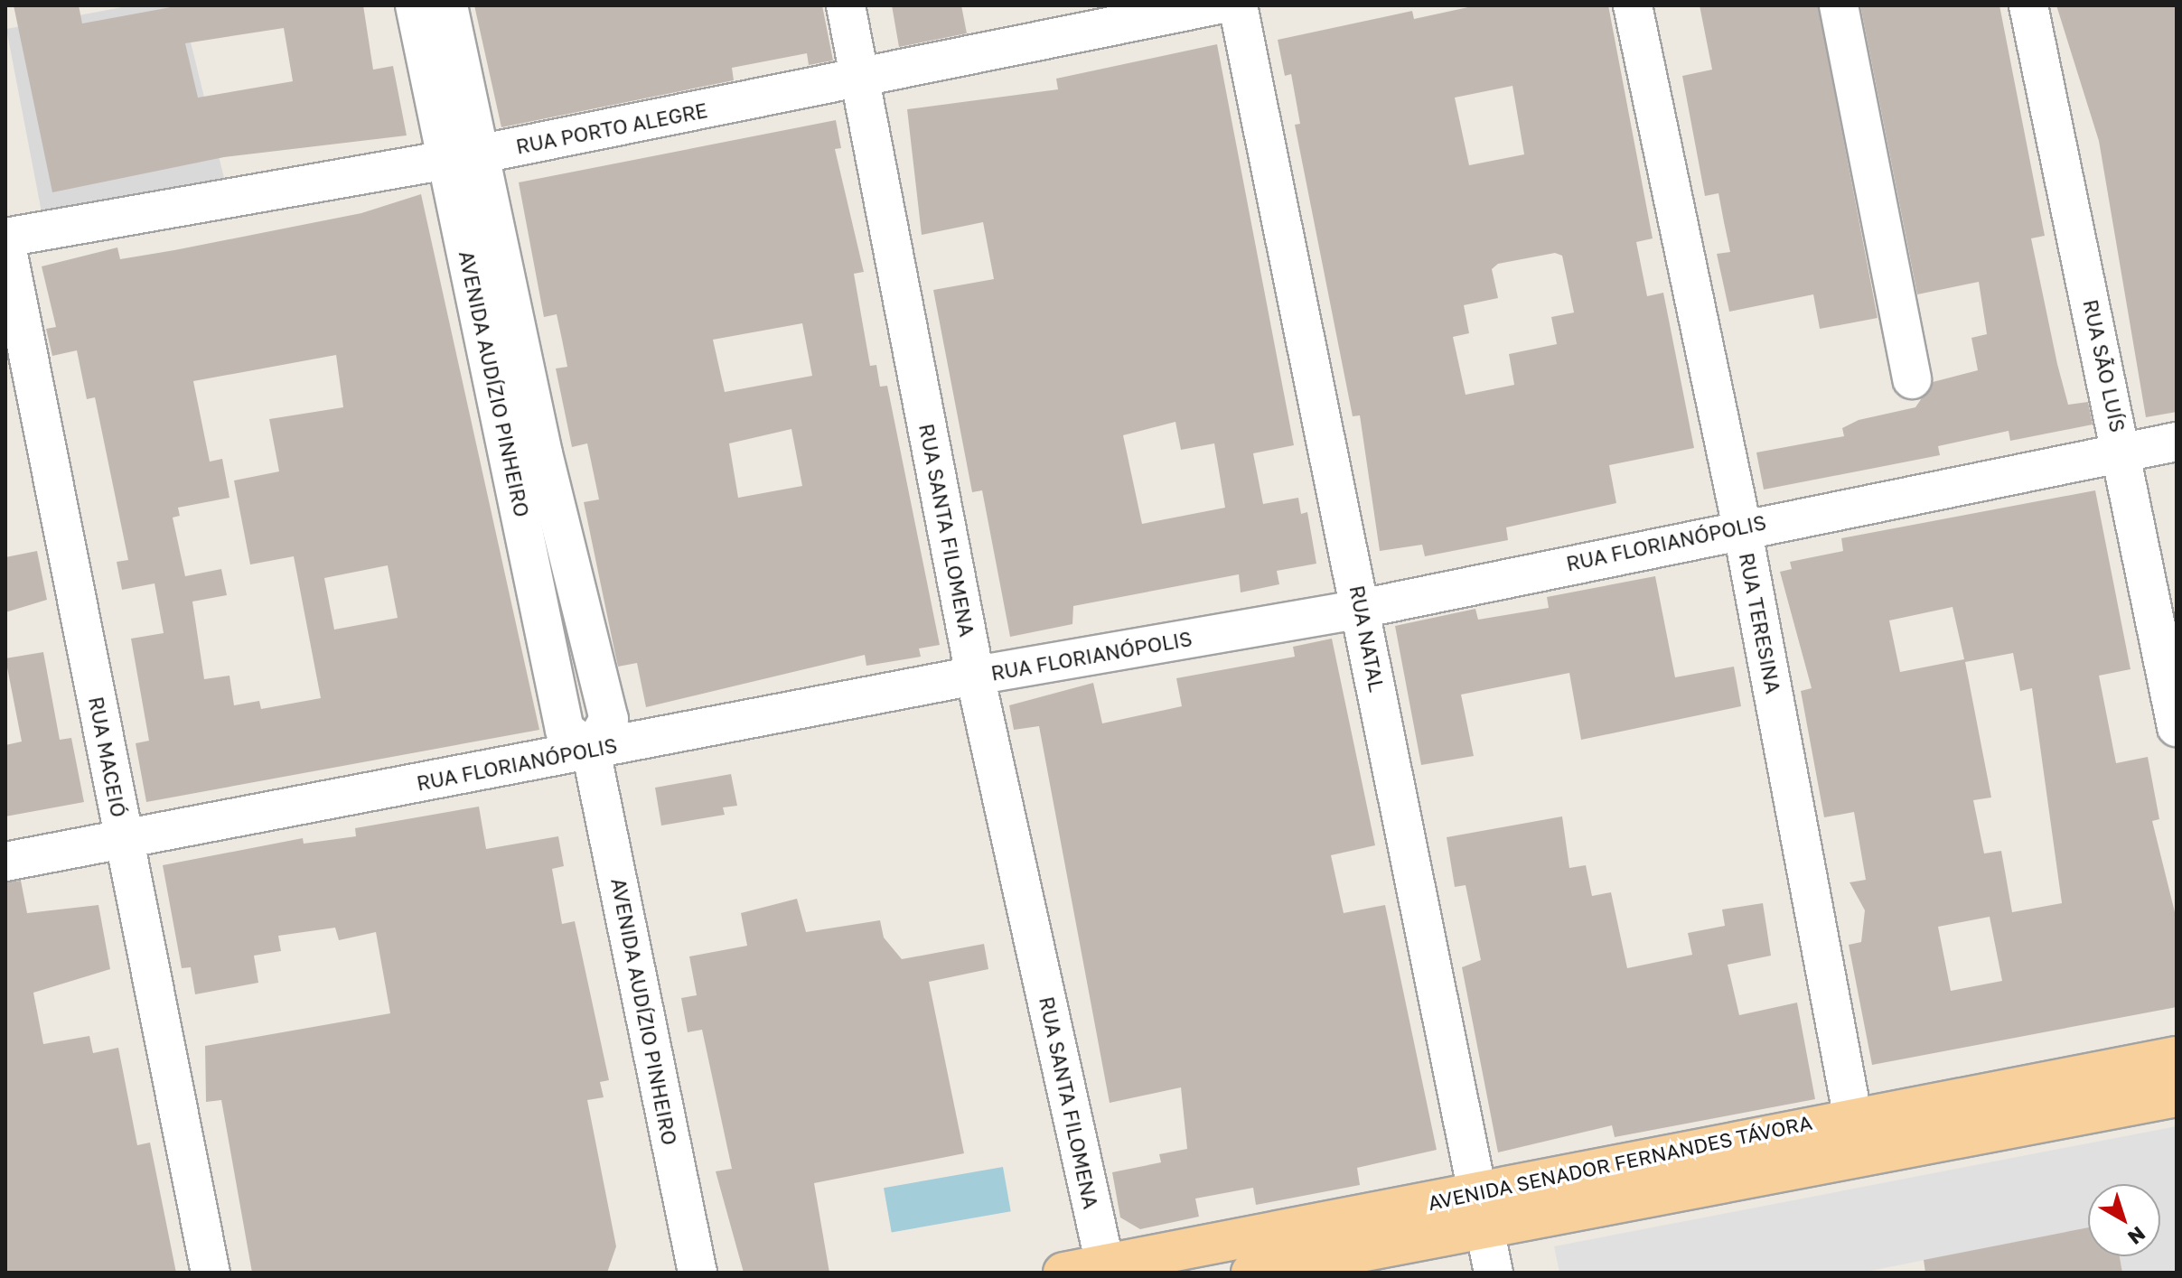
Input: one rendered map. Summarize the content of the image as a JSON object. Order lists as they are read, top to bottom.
{
  "streets": {
    "main road": ["AVENIDA SENADOR FERNANDES TÁVORA"],
    "street": [
      "RUA PORTO ALEGRE",
      "RUA SÃO LUÍS",
      "AVENIDA AUDÍZIO PINHEIRO",
      "RUA SANTA FILOMENA",
      "RUA FLORIANÓPOLIS",
      "RUA TERESINA",
      "RUA NATAL",
      "RUA MACEIÓ"
    ]
  },
  "crossings": [
    ["RUA PORTO ALEGRE", "AVENIDA AUDÍZIO PINHEIRO"],
    ["RUA PORTO ALEGRE", "RUA SANTA FILOMENA"],
    ["RUA PORTO ALEGRE", "RUA MACEIÓ"],
    ["RUA SÃO LUÍS", "RUA FLORIANÓPOLIS"],
    ["AVENIDA AUDÍZIO PINHEIRO", "RUA FLORIANÓPOLIS"],
    ["RUA SANTA FILOMENA", "RUA FLORIANÓPOLIS"],
    ["RUA SANTA FILOMENA", "AVENIDA SENADOR FERNANDES TÁVORA"],
    ["RUA FLORIANÓPOLIS", "RUA TERESINA"],
    ["RUA FLORIANÓPOLIS", "RUA NATAL"],
    ["RUA FLORIANÓPOLIS", "RUA MACEIÓ"],
    ["RUA TERESINA", "AVENIDA SENADOR FERNANDES TÁVORA"],
    ["RUA NATAL", "AVENIDA SENADOR FERNANDES TÁVORA"]
  ],
  "north": "bottom right"
}
